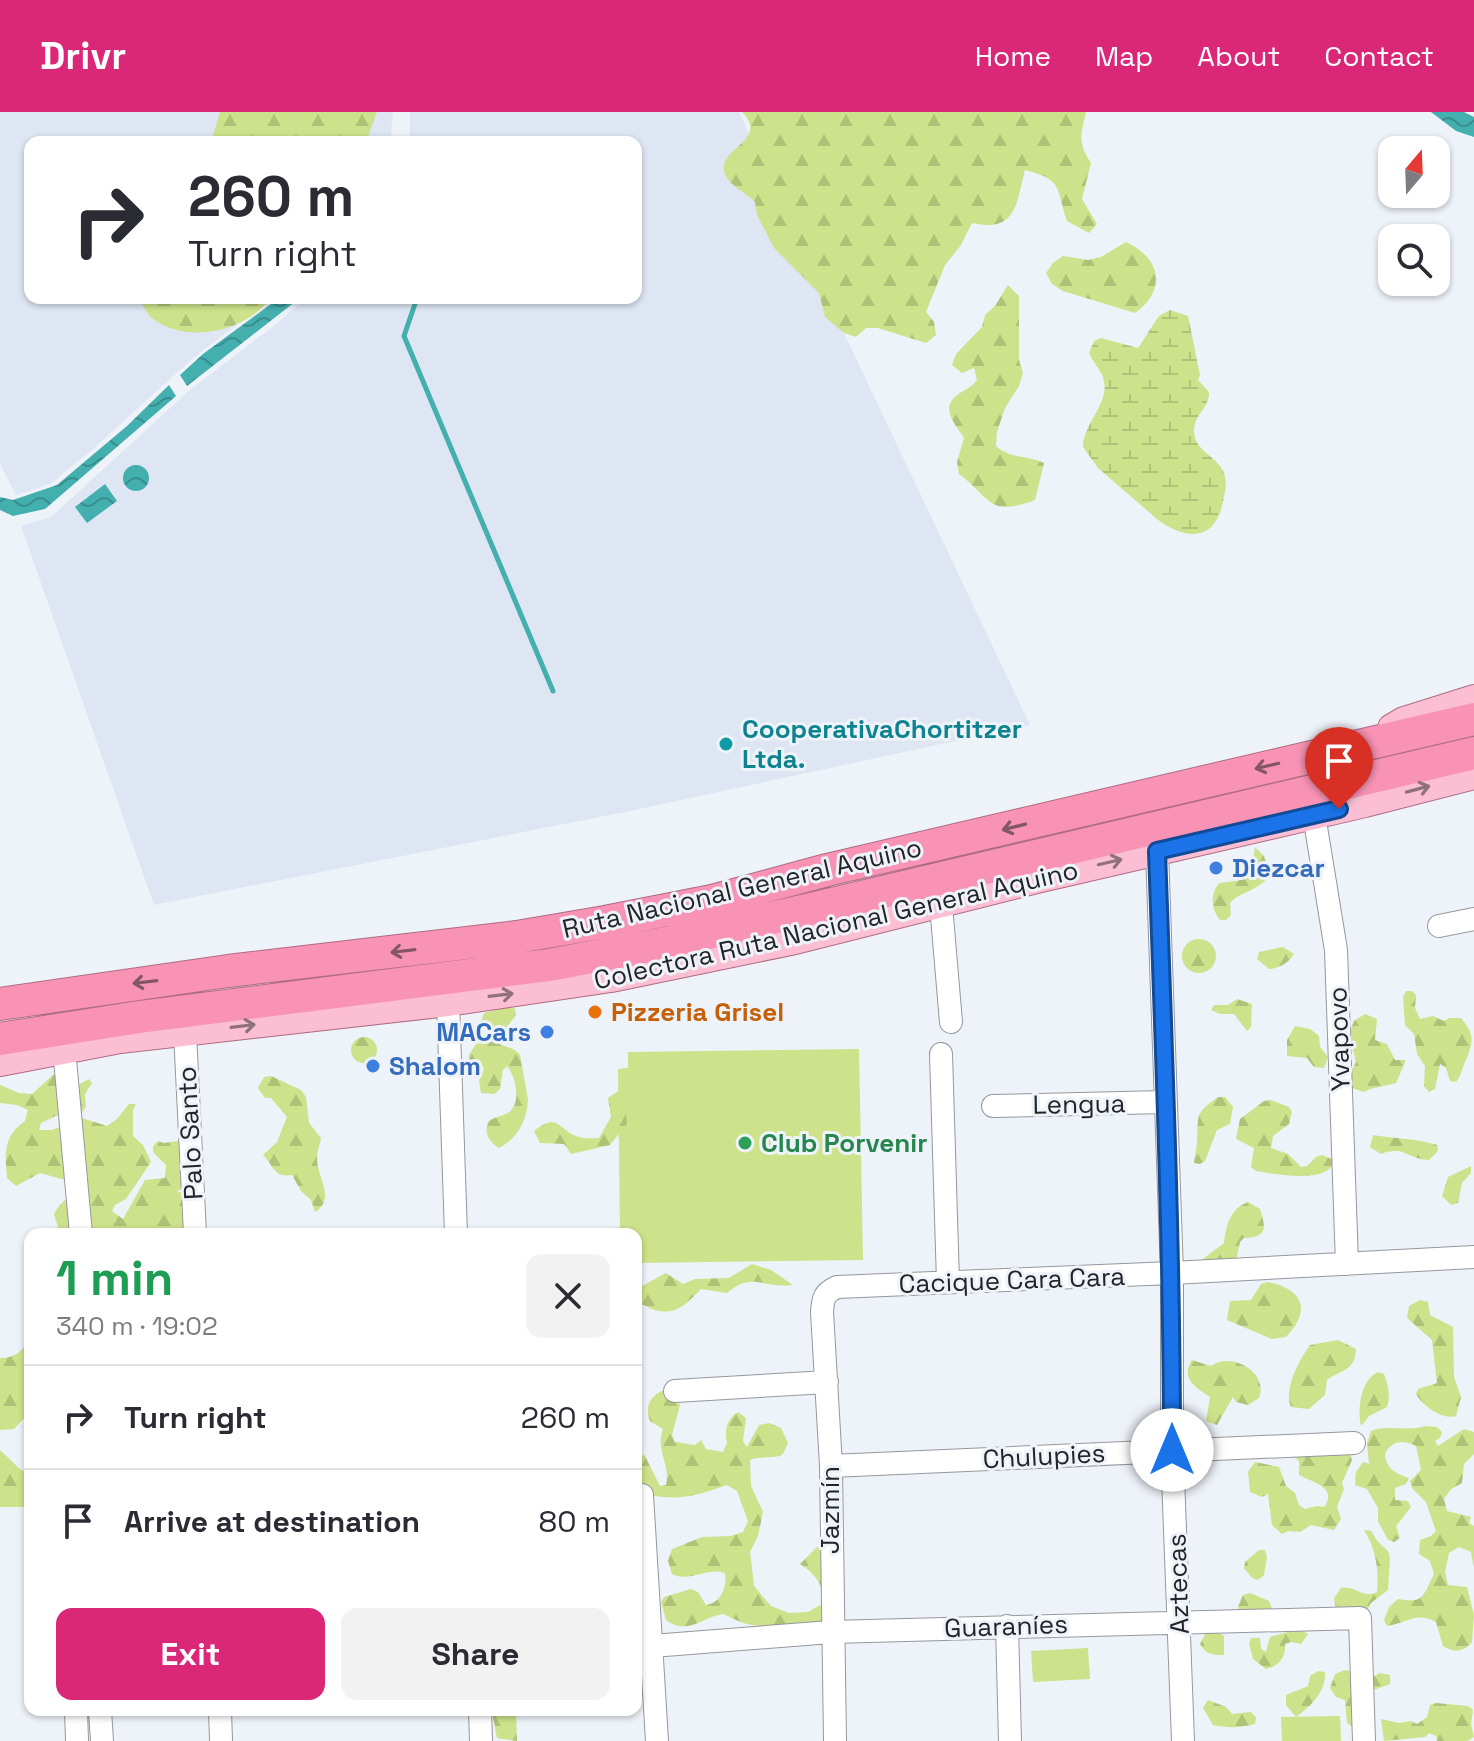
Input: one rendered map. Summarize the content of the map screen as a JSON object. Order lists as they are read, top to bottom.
{
  "streets": {
    "highway": ["Ruta Nacional General Aquino"],
    "main road": ["Colectora Ruta Nacional General Aquino"],
    "street": [
      "Yvapovo",
      "Lengua",
      "Palo Santo",
      "Cacique Cara Cara",
      "Chulupies",
      "Jazmín",
      "Aztecas",
      "Guaraníes"
    ]
  },
  "crossings": [
    ["Ruta Nacional General Aquino", "Colectora Ruta Nacional General Aquino"],
    ["Colectora Ruta Nacional General Aquino", "Yvapovo"],
    ["Colectora Ruta Nacional General Aquino", "Palo Santo"],
    ["Colectora Ruta Nacional General Aquino", "Aztecas"],
    ["Yvapovo", "Cacique Cara Cara"],
    ["Lengua", "Aztecas"],
    ["Cacique Cara Cara", "Jazmín"],
    ["Cacique Cara Cara", "Aztecas"],
    ["Chulupies", "Jazmín"],
    ["Chulupies", "Aztecas"],
    ["Jazmín", "Guaraníes"],
    ["Aztecas", "Guaraníes"]
  ],
  "one_way": ["Colectora Ruta Nacional General Aquino"],
  "places": [
    "CooperativaChortitzer Ltda.",
    "Diezcar",
    "Pizzeria Grisel",
    "MACars",
    "Shalom",
    "Club Porvenir"
  ],
  "north": "top",
  "page": {
    "header": "Drivr",
    "nav": [
      "Home",
      "Map",
      "About",
      "Contact"
    ],
    "turn": ["260 m", "Turn right"],
    "heading": ["1 min", "340 m · 19:02"],
    "list": [
      {
        "name": "Turn right",
        "value": "260 m"
      },
      {
        "name": "Arrive at destination",
        "value": "80 m"
      }
    ],
    "buttons": ["Exit", "Share"]
  }
}
